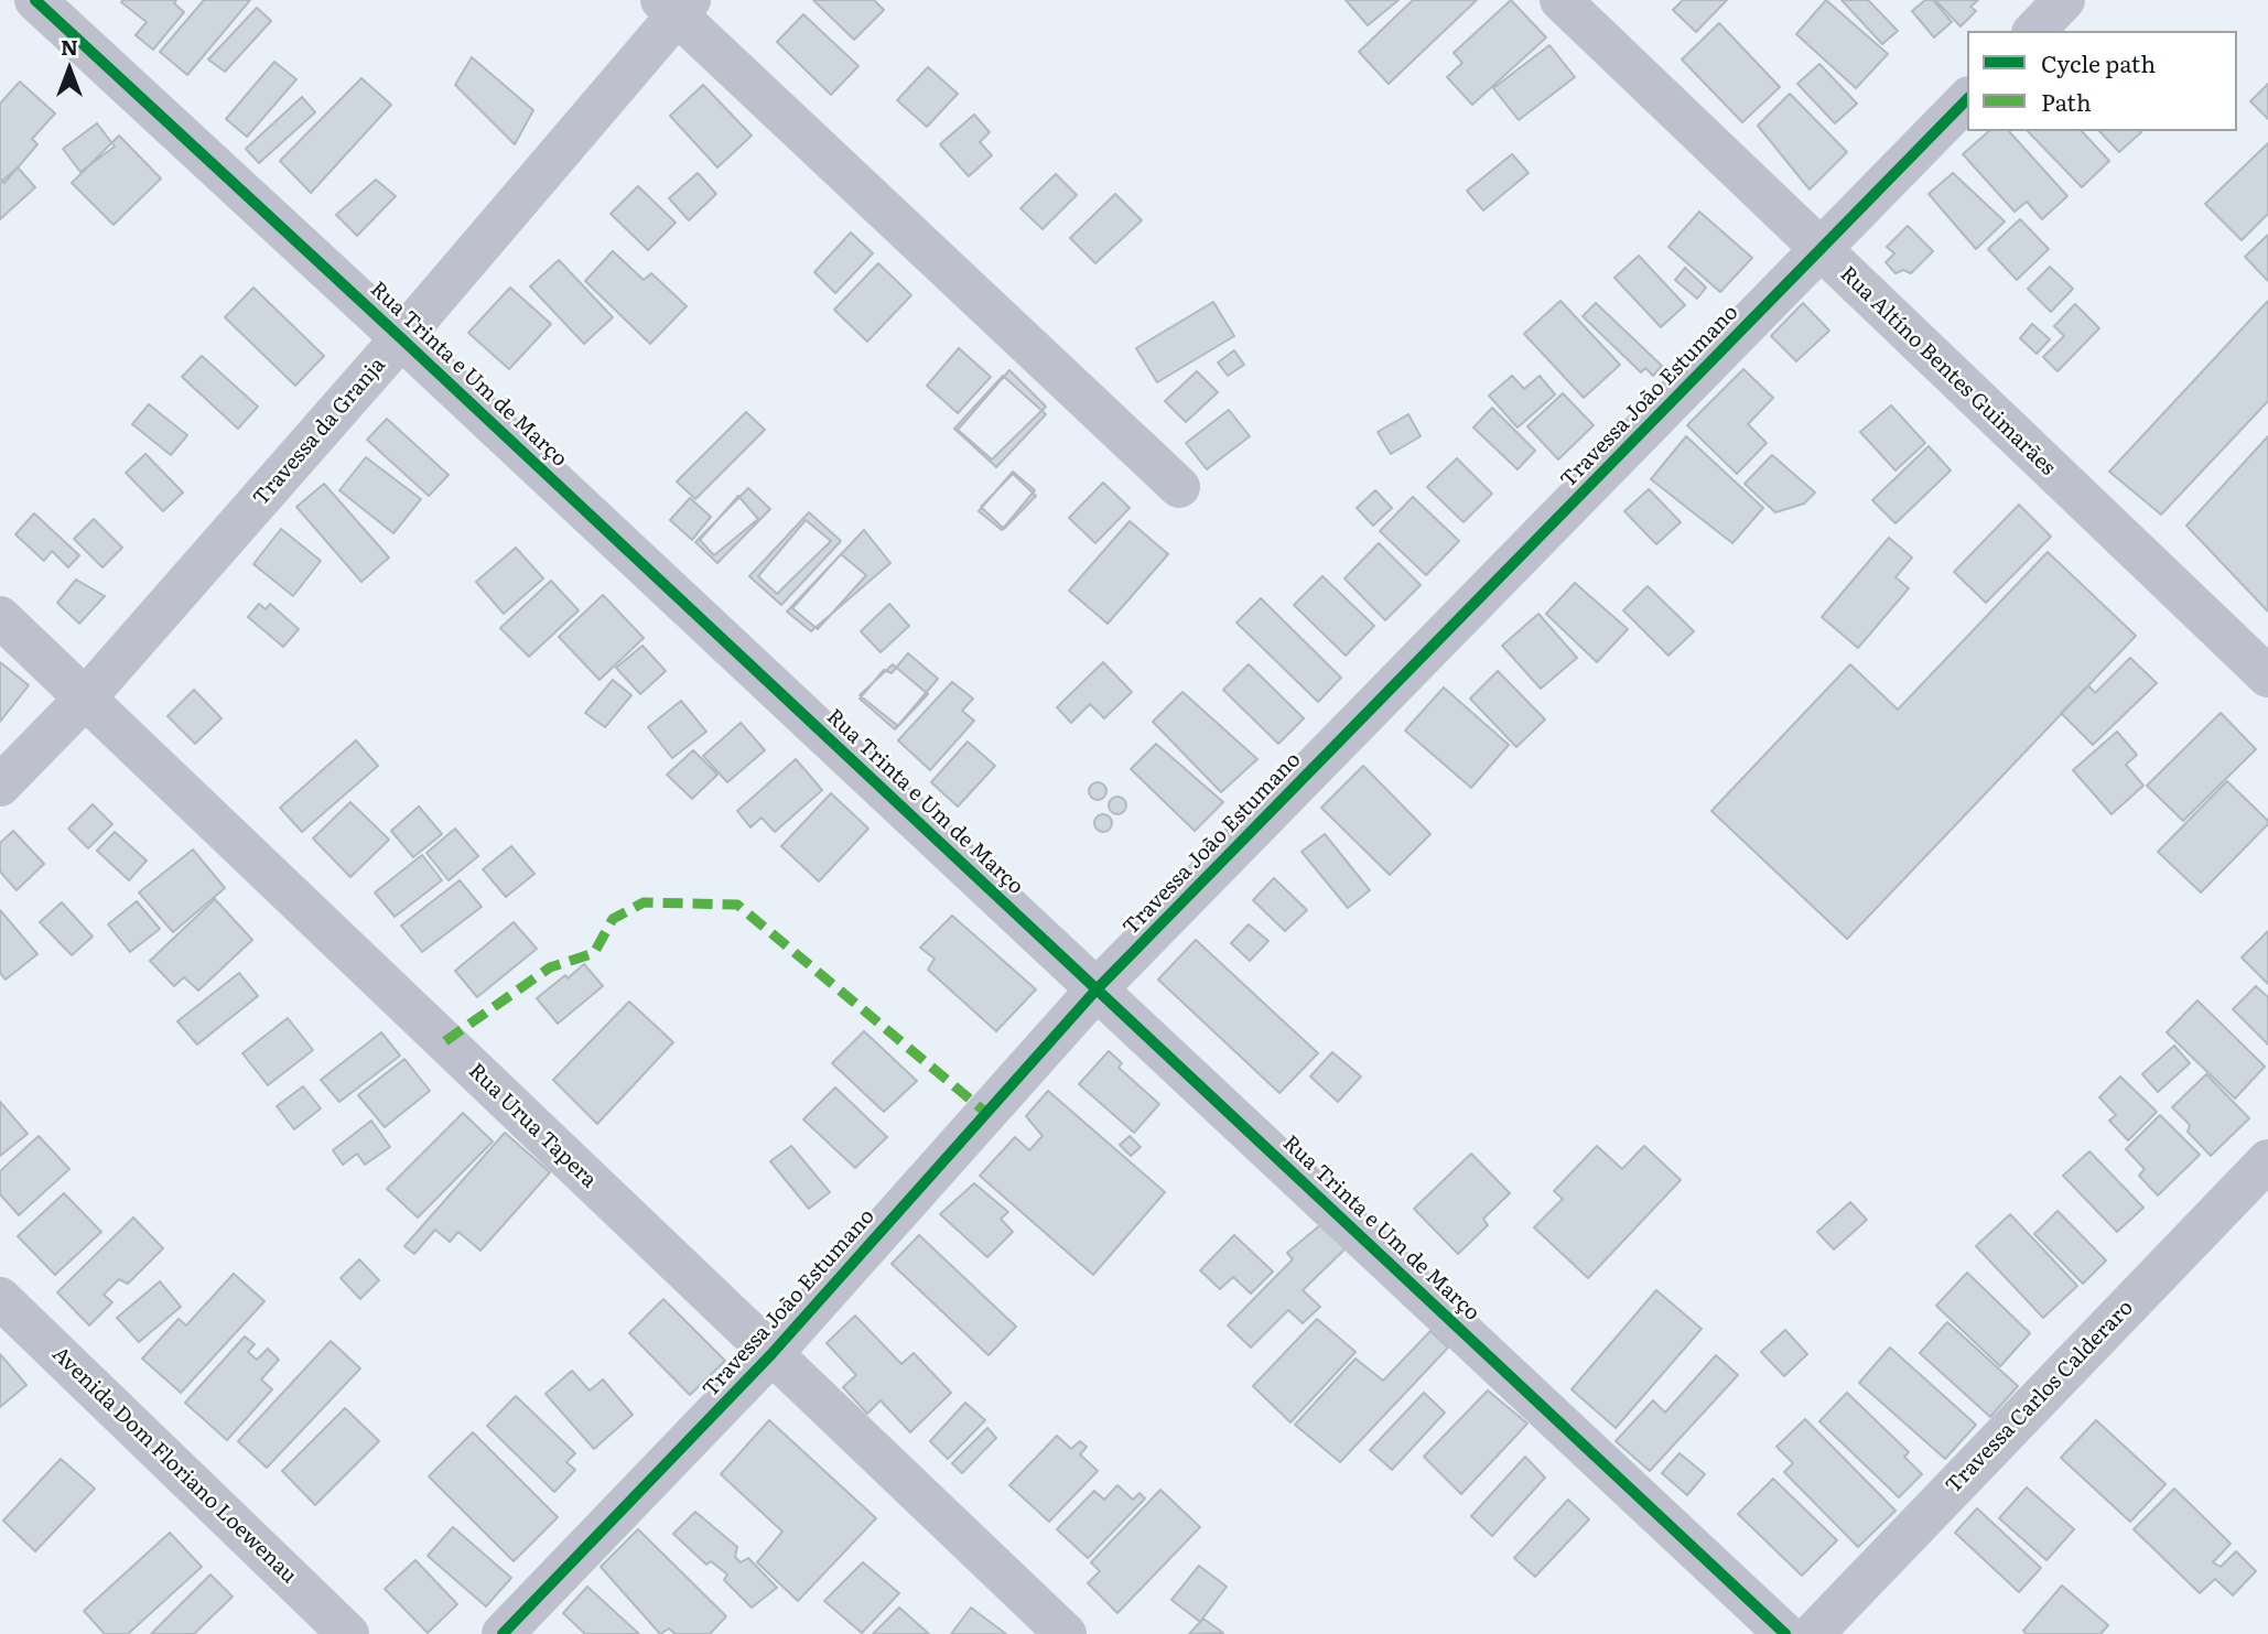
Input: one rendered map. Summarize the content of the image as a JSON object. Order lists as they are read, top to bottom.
{
  "streets": {
    "street": [
      "Rua Altíno Bentes Guimarães",
      "Rua Trinta e Um de Março",
      "Travessa João Estumano",
      "Travessa da Granja",
      "Rua Urua Tapera",
      "Travessa Carlos Calderaro",
      "Avenida Dom Floriano Loewenau"
    ]
  },
  "crossings": [
    ["Rua Altíno Bentes Guimarães", "Travessa João Estumano"],
    ["Rua Trinta e Um de Março", "Travessa João Estumano"],
    ["Rua Trinta e Um de Março", "Travessa da Granja"],
    ["Travessa João Estumano", "Rua Urua Tapera"],
    ["Travessa da Granja", "Rua Urua Tapera"]
  ],
  "legend": ["Cycle path", "Path"],
  "north": "top"
}
